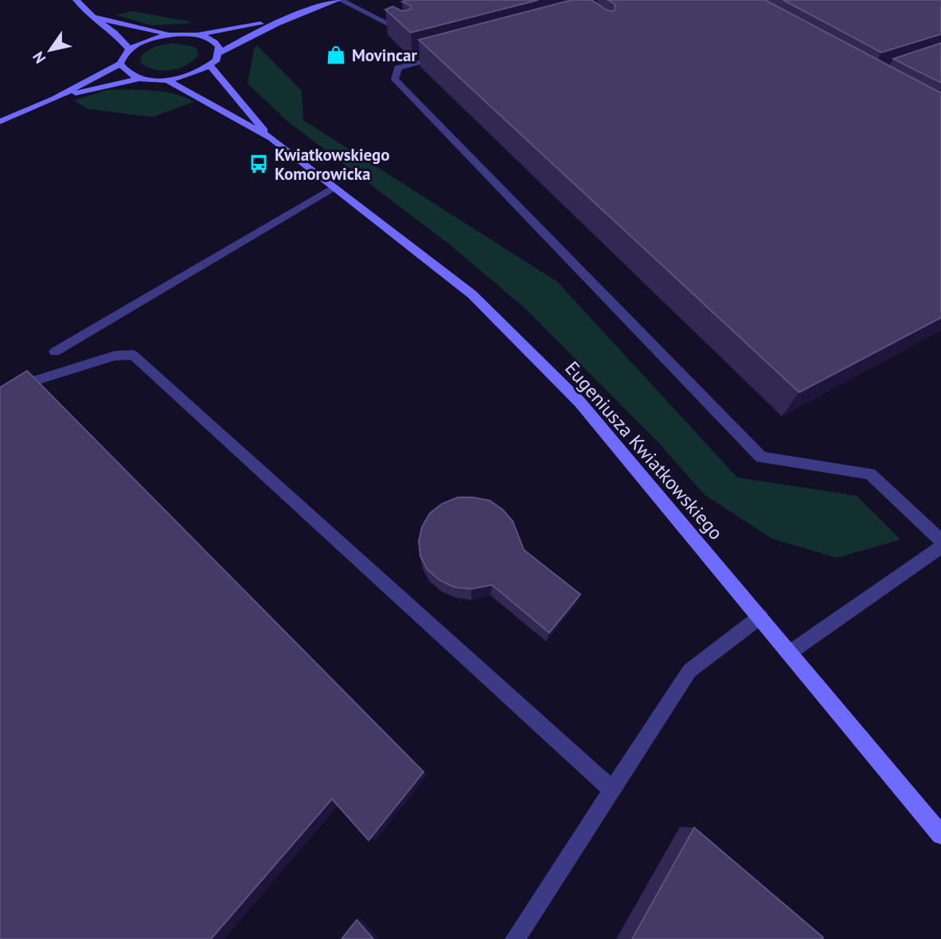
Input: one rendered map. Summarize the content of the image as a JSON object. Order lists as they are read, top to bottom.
{
  "streets": {
    "street": ["Eugeniusza Kwiatkowskiego"]
  },
  "places": {
    "shop": ["Movincar"],
    "bus stop": ["Kwiatkowskiego Komorowicka"]
  },
  "north": "bottom left"
}
